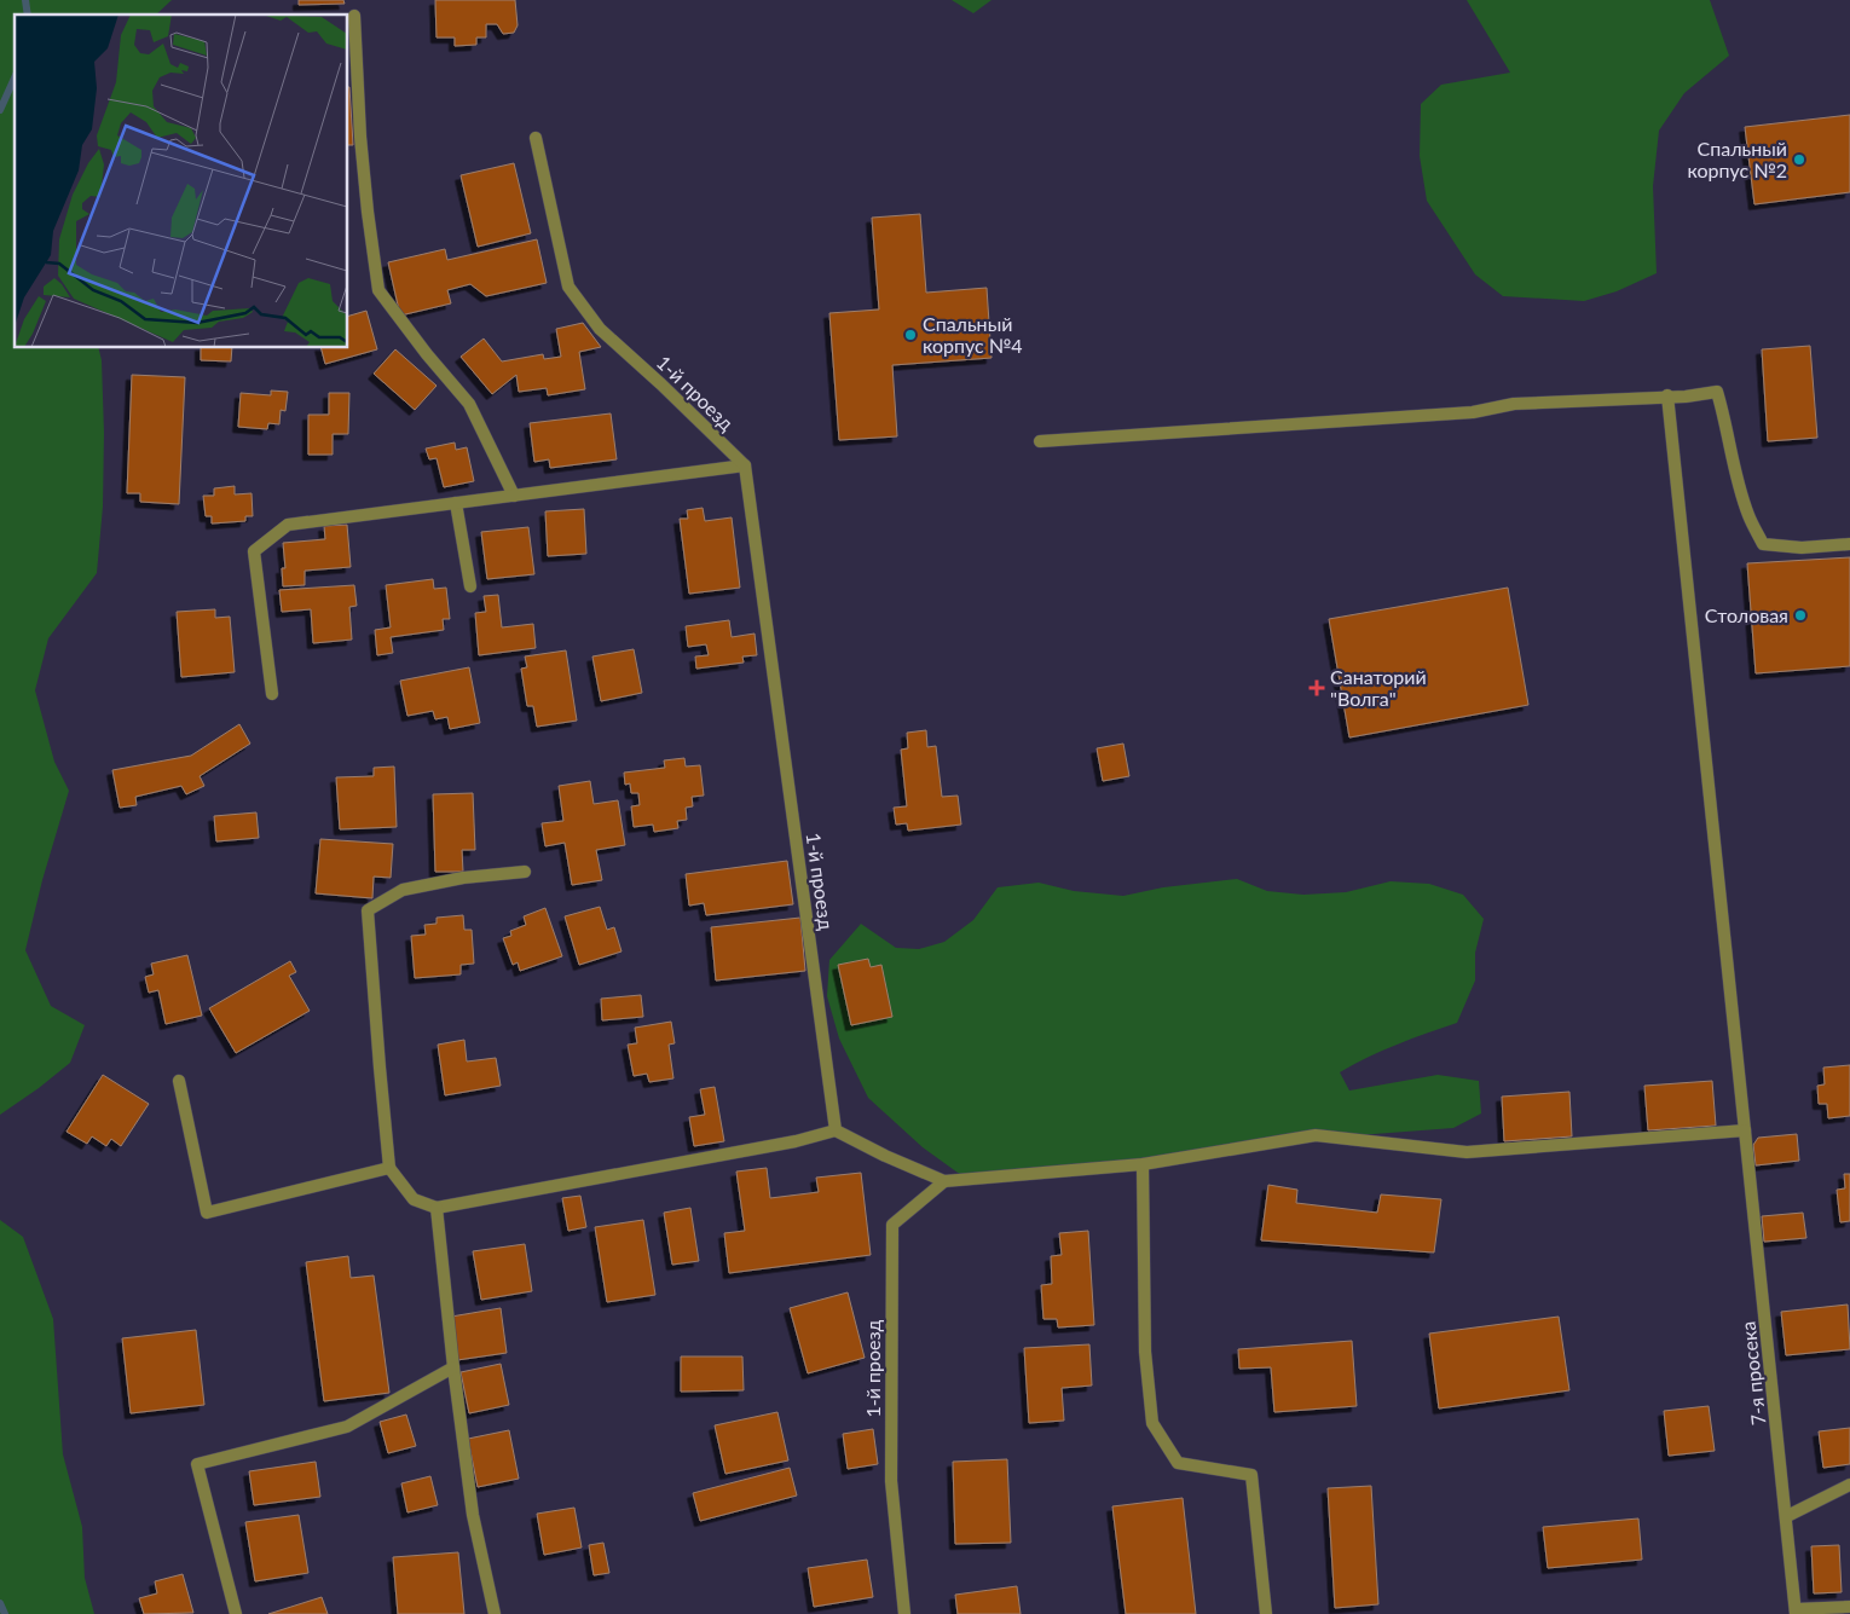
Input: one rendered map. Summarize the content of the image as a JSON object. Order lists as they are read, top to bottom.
{
  "streets": {
    "street": ["1-й проезд", "7-я просека"]
  },
  "places": {
    "other": ["Спальный корпус №2", "Спальный корпус №4", "Столовая"],
    "health": ["Санаторий \"Волга\""]
  }
}
